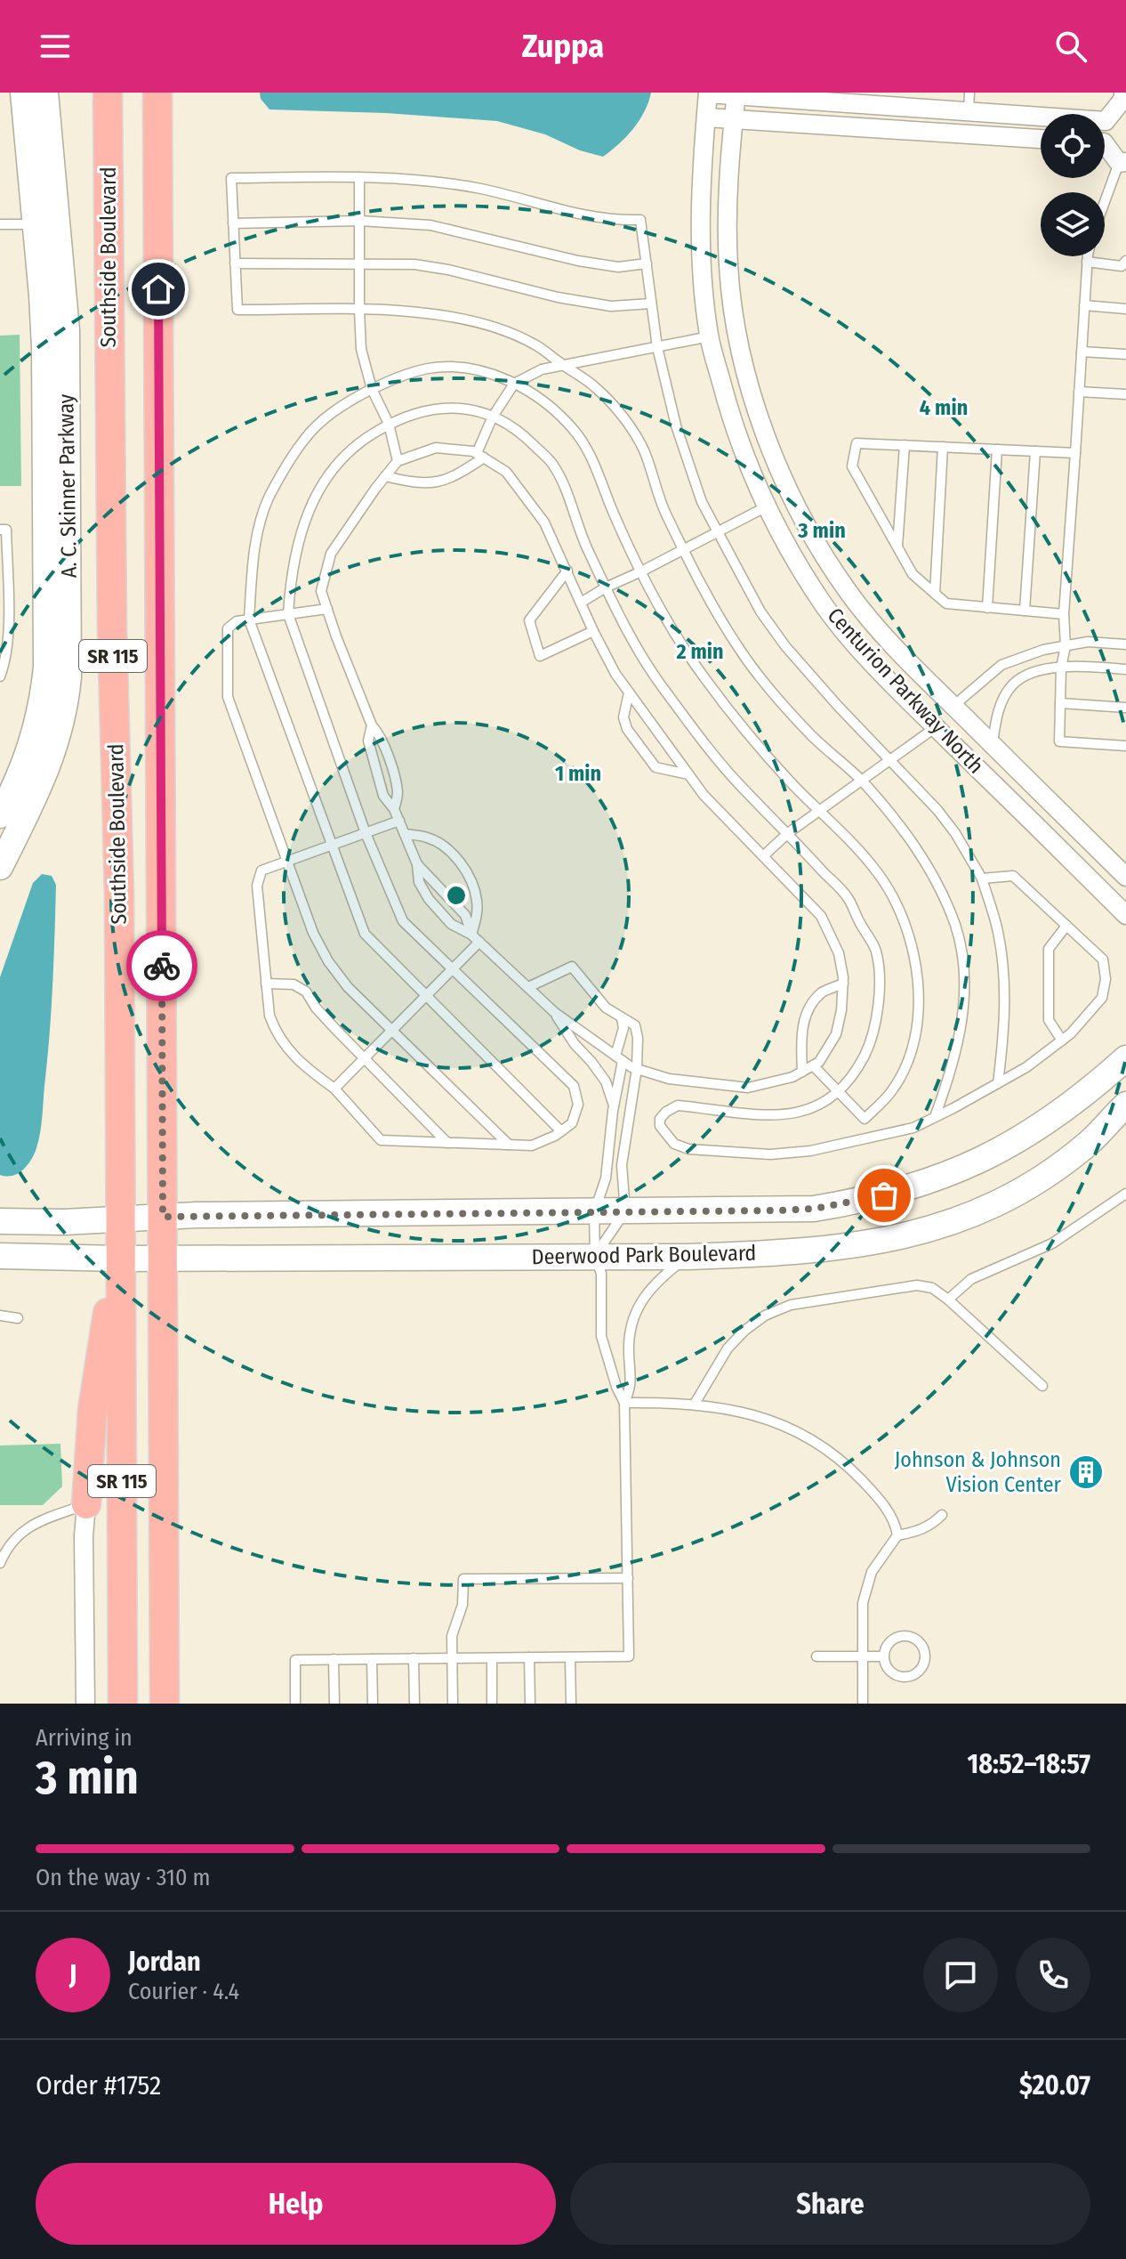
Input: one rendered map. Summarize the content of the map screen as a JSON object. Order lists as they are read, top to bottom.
{
  "streets": {
    "highway": ["Southside Boulevard", "SR 115"],
    "main road": ["A. C. Skinner Parkway", "Deerwood Park Boulevard"],
    "street": ["Centurion Parkway North"]
  },
  "crossings": [
    ["Southside Boulevard", "Deerwood Park Boulevard"]
  ],
  "places": {
    "building": ["Johnson & Johnson Vision Center"]
  },
  "page": {
    "header": "Zuppa",
    "heading": ["3 min", "Arriving in", "18:52–18:57"],
    "panel": [
      "Jordan",
      "Courier · 4.4",
      "Order #1752",
      "$20.07"
    ],
    "bar": "On the way · 310 m",
    "round": "J",
    "buttons": ["Help", "Share"]
  },
  "rings": [
    "4 min",
    "3 min",
    "2 min",
    "1 min"
  ]
}
